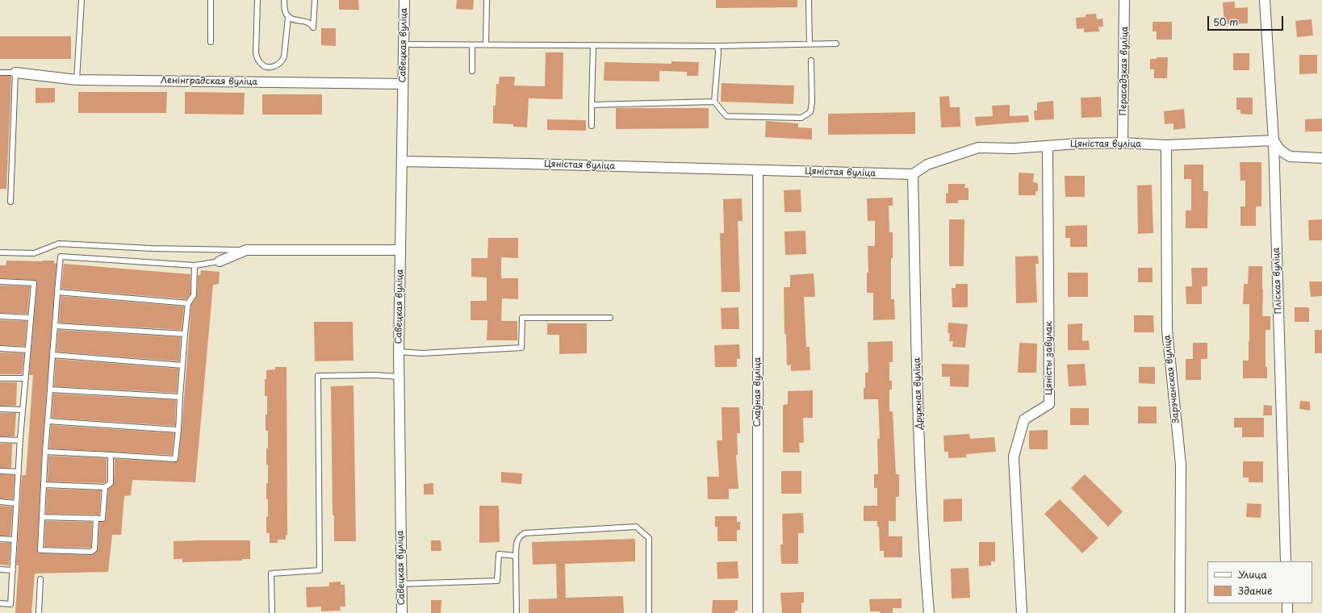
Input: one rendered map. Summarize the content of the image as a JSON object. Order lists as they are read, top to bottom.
{
  "streets": {
    "street": [
      "Савецкая вуліца",
      "Перасадзкая вуліца",
      "Ленінградская вуліца",
      "Цяністая вуліца",
      "Пліская вуліца",
      "Цяністы завулак",
      "Зарэчанская вуліца",
      "Слаўная вуліца",
      "Дружная вуліца"
    ]
  },
  "crossings": [
    ["Савецкая вуліца", "Ленінградская вуліца"],
    ["Савецкая вуліца", "Цяністая вуліца"],
    ["Перасадзкая вуліца", "Цяністая вуліца"],
    ["Цяністая вуліца", "Пліская вуліца"],
    ["Цяністая вуліца", "Цяністы завулак"],
    ["Цяністая вуліца", "Зарэчанская вуліца"],
    ["Цяністая вуліца", "Слаўная вуліца"],
    ["Цяністая вуліца", "Дружная вуліца"]
  ],
  "legend": ["Улица", "Здание"],
  "scale_bar": "50 m"
}
